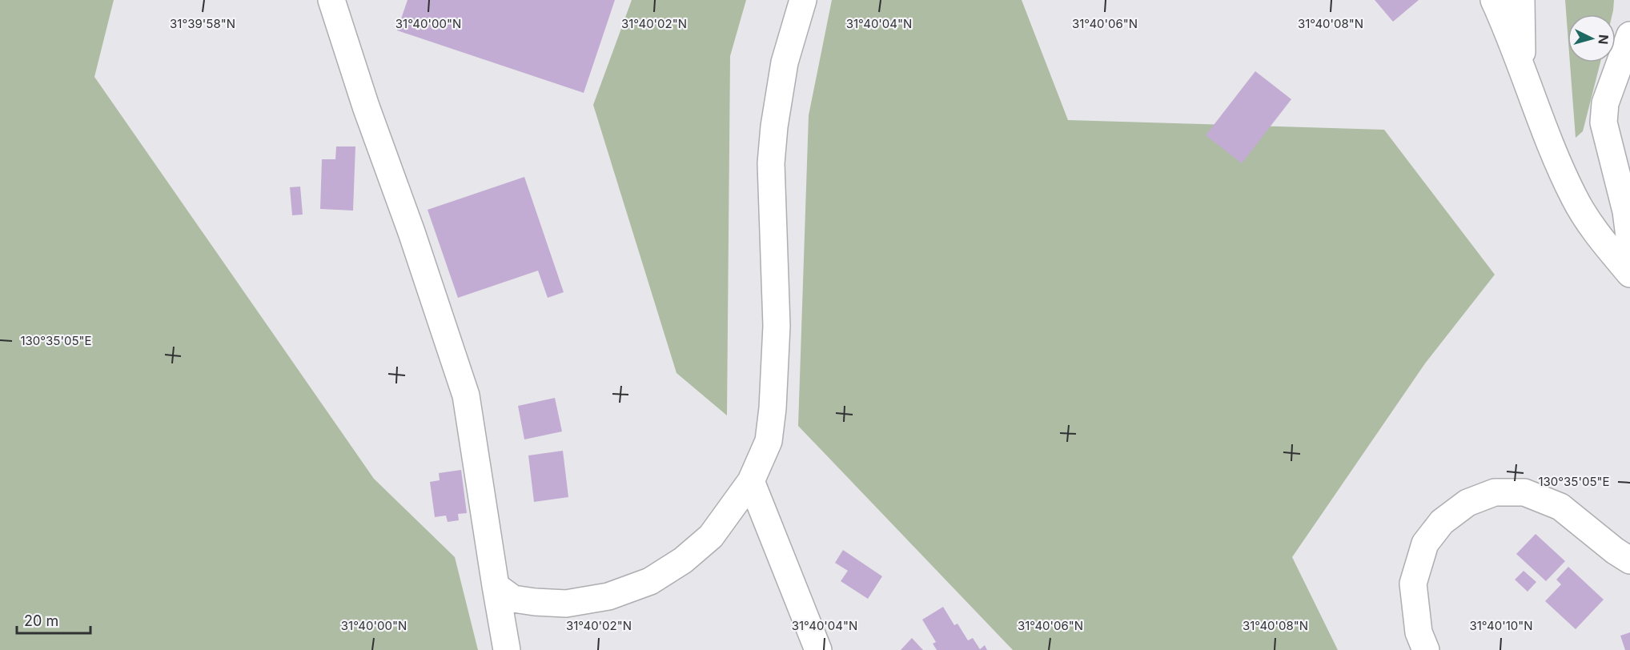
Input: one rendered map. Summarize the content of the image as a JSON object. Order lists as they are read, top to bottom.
{
  "scale_bar": "20 m",
  "north": "right",
  "coordinates": [
    "31°39'58\"N",
    "31°40'00\"N",
    "31°40'02\"N",
    "31°40'04\"N",
    "31°40'06\"N",
    "31°40'08\"N",
    "130°35'05\"E",
    "31°40'10\"N"
  ]
}
